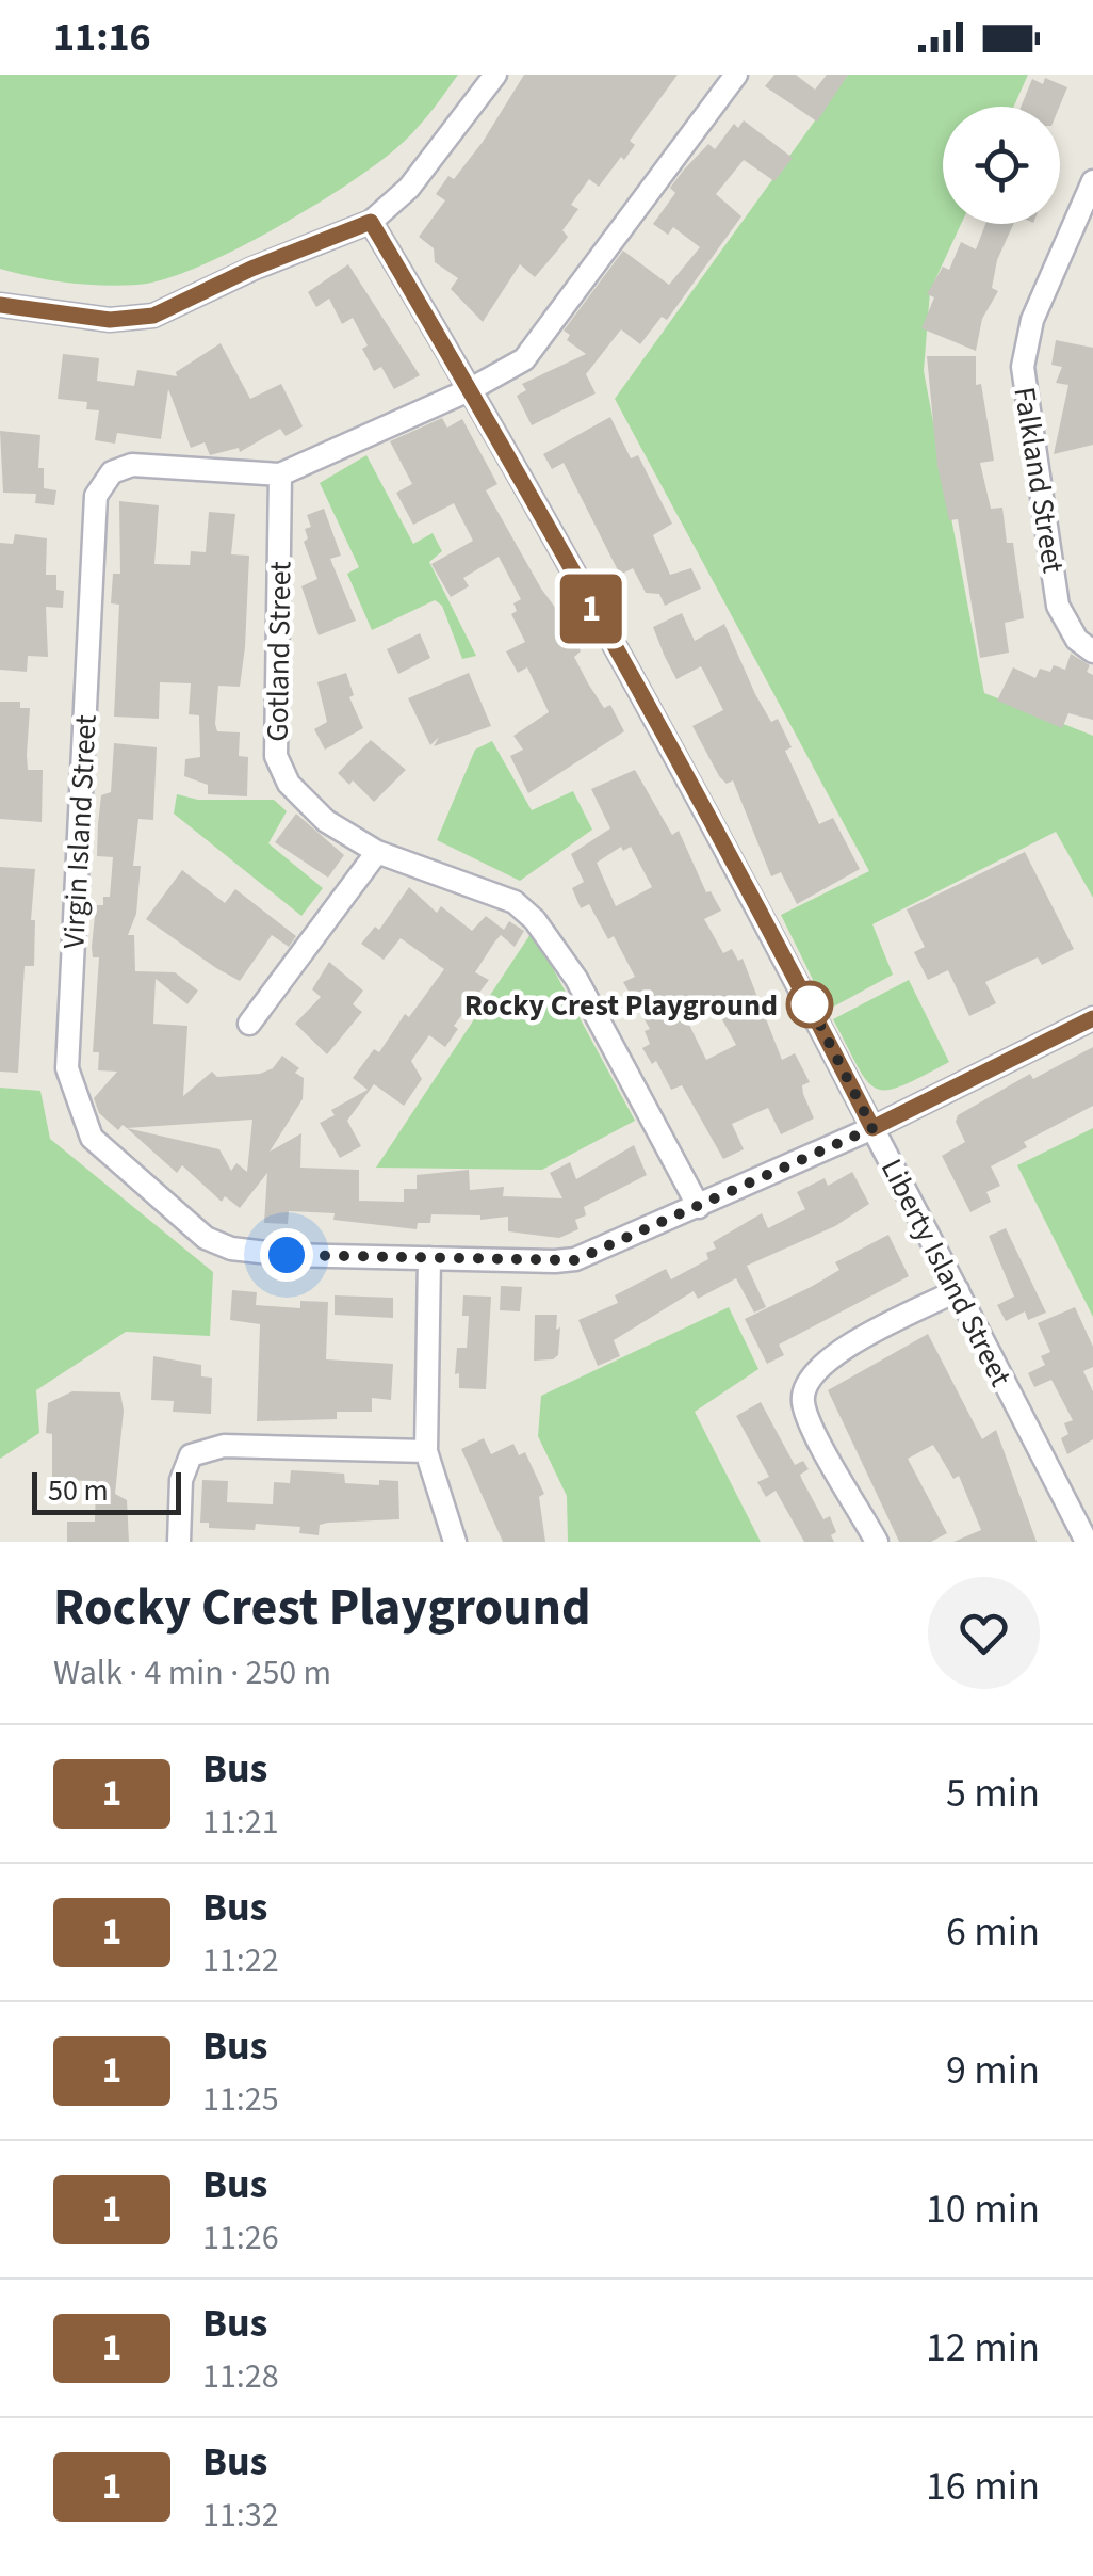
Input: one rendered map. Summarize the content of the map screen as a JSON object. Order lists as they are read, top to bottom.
{
  "streets": {
    "street": [
      "Falkland Street",
      "Gotland Street",
      "Virgin Island Street",
      "Liberty Island Street"
    ]
  },
  "crossings": [
    ["Gotland Street", "Virgin Island Street"],
    ["Virgin Island Street", "Liberty Island Street"]
  ],
  "places": ["Rocky Crest Playground"],
  "lines": ["bus line 1"],
  "scale_bar": "50 m",
  "page": {
    "status": "11:16",
    "on_map": "1",
    "scale": "50 m",
    "heading": ["Rocky Crest Playground", "Walk · 4 min · 250 m"],
    "list": [
      {
        "mark": "1",
        "name": "Bus",
        "note": "11:21",
        "value": "5 min"
      },
      {
        "mark": "1",
        "name": "Bus",
        "note": "11:22",
        "value": "6 min"
      },
      {
        "mark": "1",
        "name": "Bus",
        "note": "11:25",
        "value": "9 min"
      },
      {
        "mark": "1",
        "name": "Bus",
        "note": "11:26",
        "value": "10 min"
      },
      {
        "mark": "1",
        "name": "Bus",
        "note": "11:28",
        "value": "12 min"
      },
      {
        "mark": "1",
        "name": "Bus",
        "note": "11:32",
        "value": "16 min"
      }
    ]
  }
}
